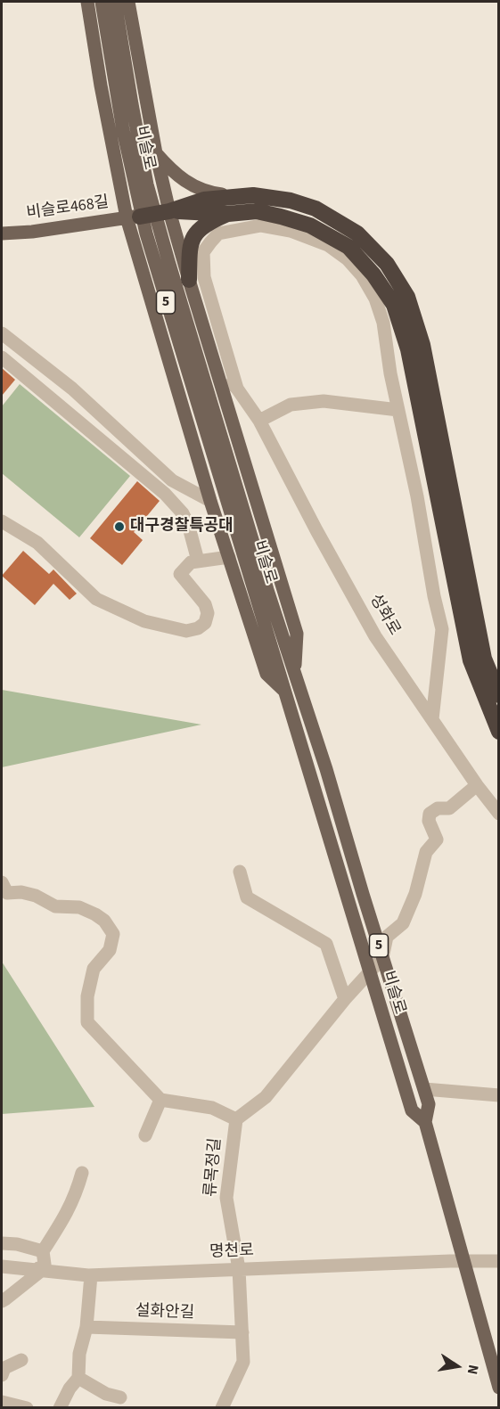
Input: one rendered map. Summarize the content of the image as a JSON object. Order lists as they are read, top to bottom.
{
  "streets": {
    "main road": ["비슬로", "비슬로468길", "5"],
    "street": [
      "성화로",
      "류목정길",
      "명천로",
      "설화안길"
    ]
  },
  "crossings": [
    ["비슬로", "류목정길"],
    ["비슬로", "명천로"],
    ["류목정길", "명천로"],
    ["류목정길", "설화안길"]
  ],
  "places": ["대구경찰특공대"],
  "north": "right"
}
